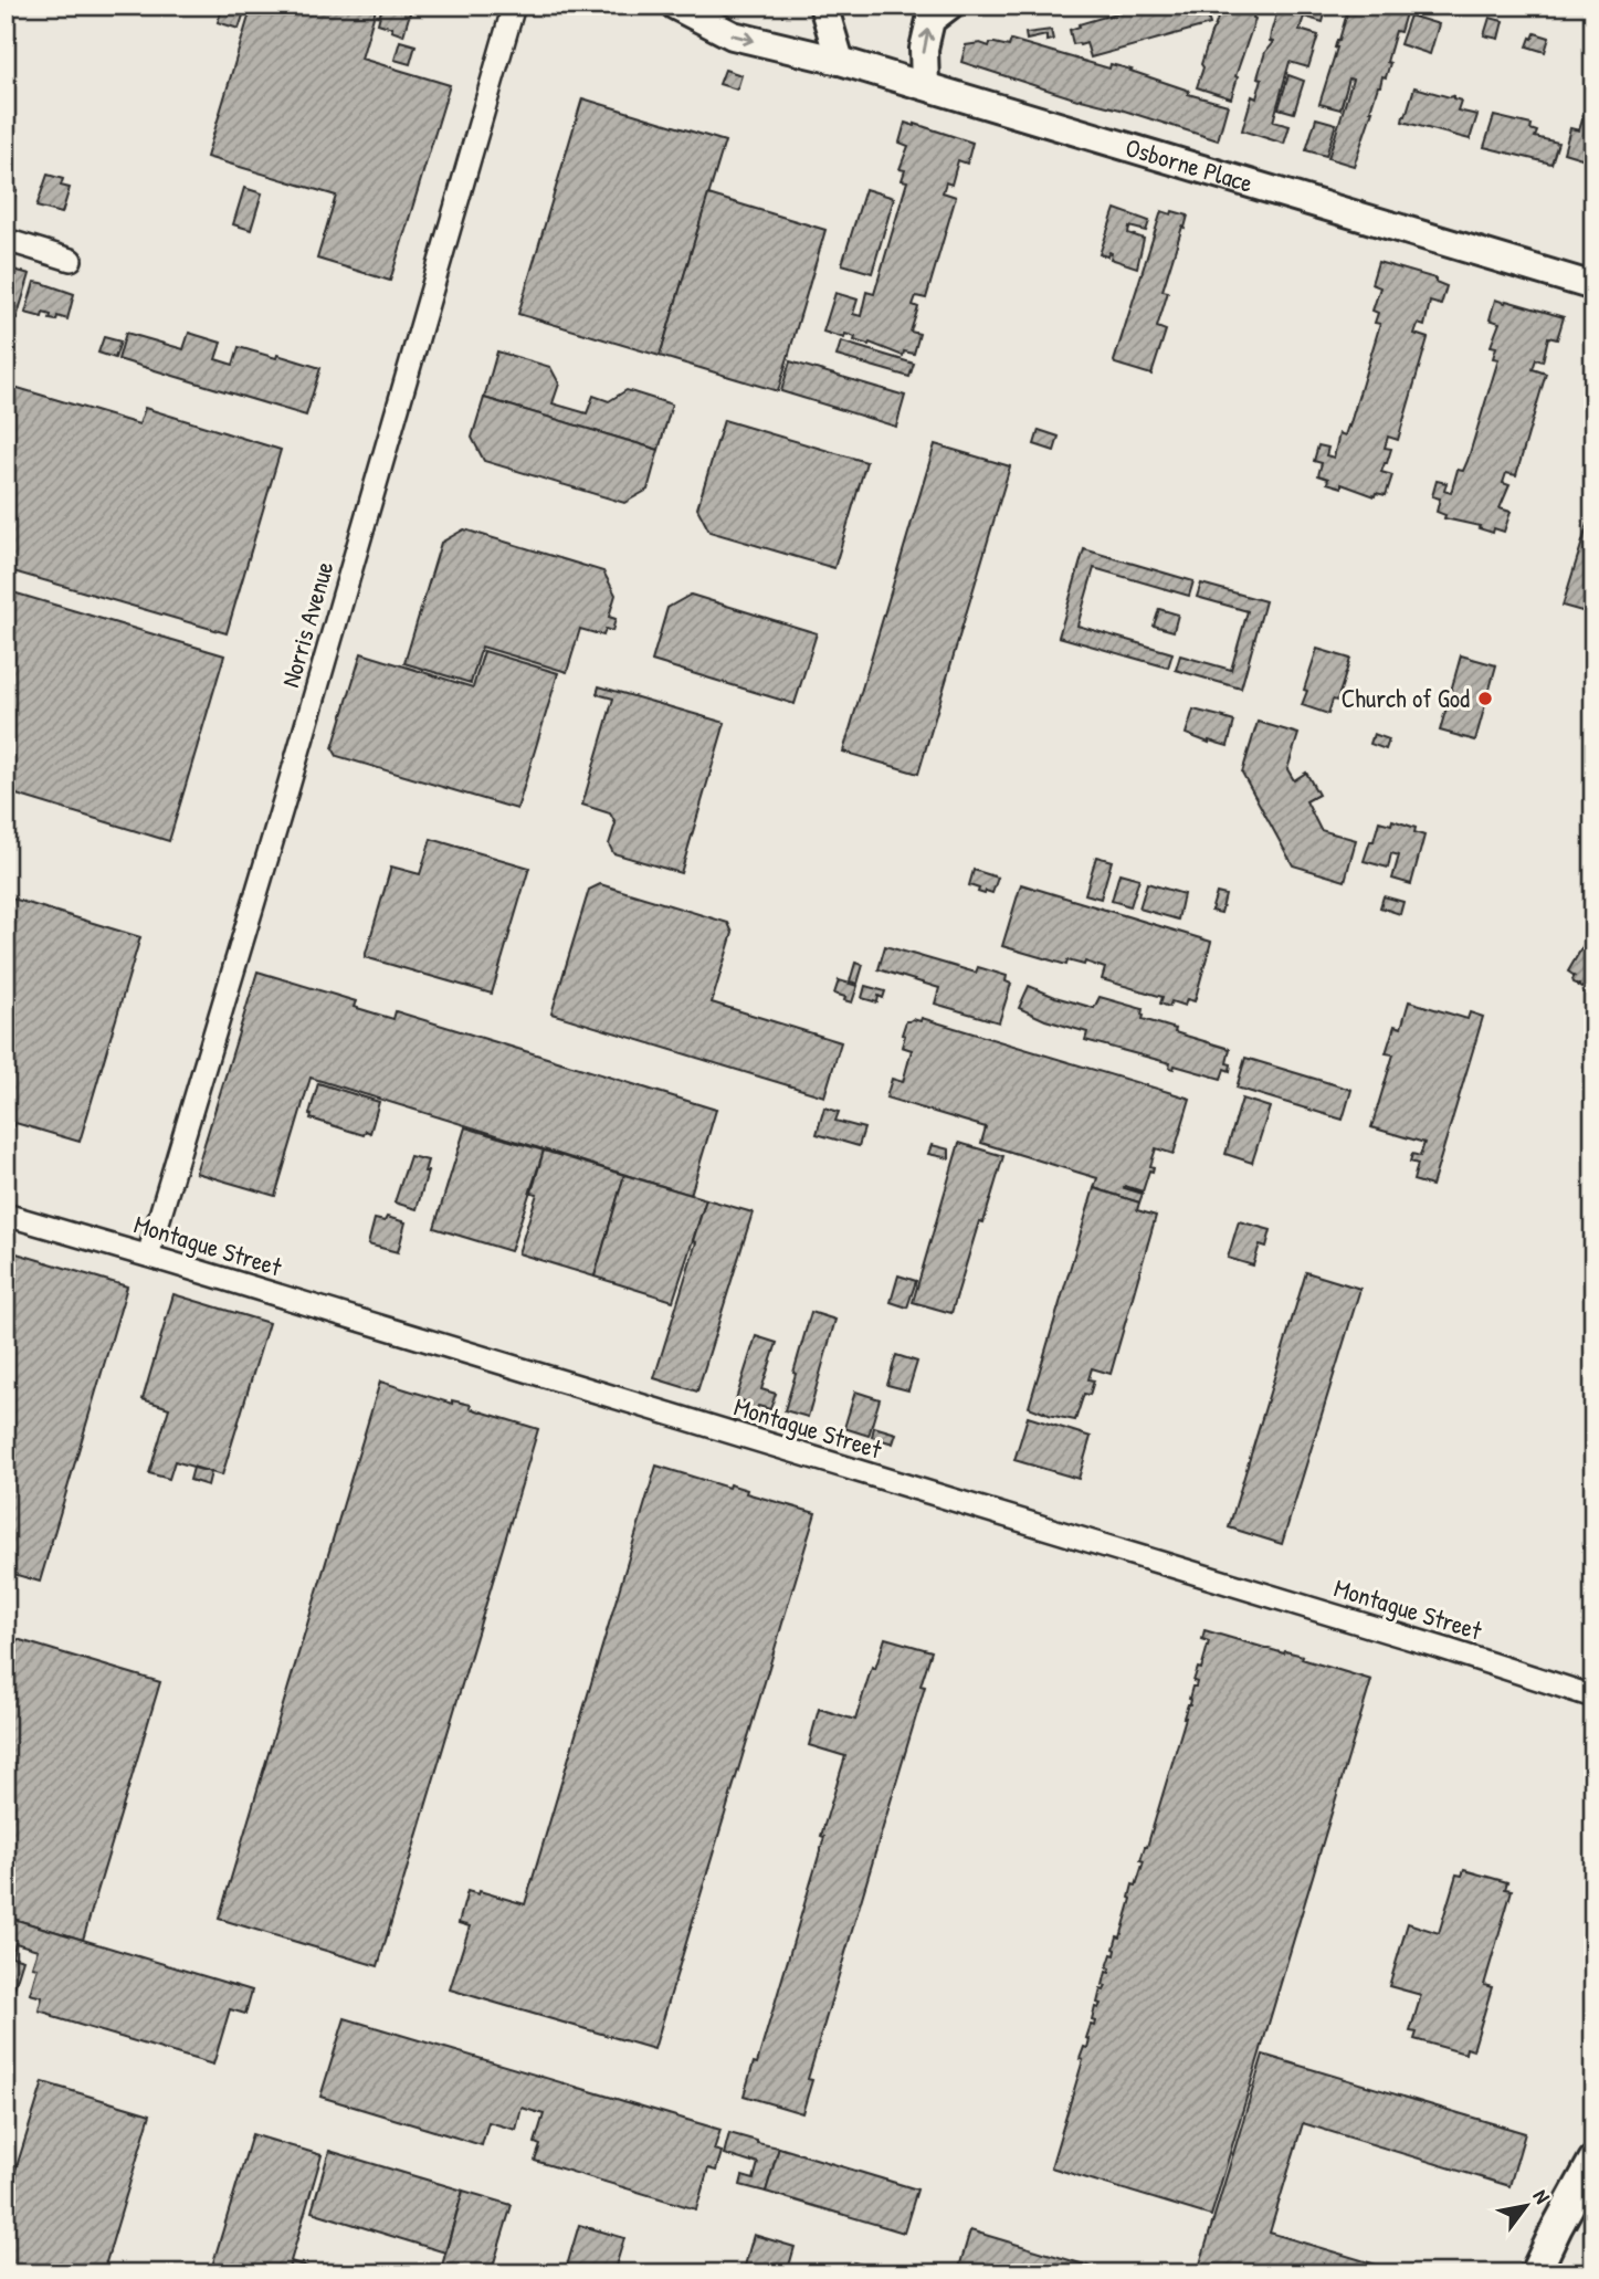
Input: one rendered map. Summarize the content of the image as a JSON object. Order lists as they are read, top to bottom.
{
  "streets": {
    "street": ["Osborne Place", "Norris Avenue", "Montague Street"]
  },
  "crossings": [
    ["Norris Avenue", "Montague Street"]
  ],
  "places": ["Church of God"],
  "north": "top right"
}
